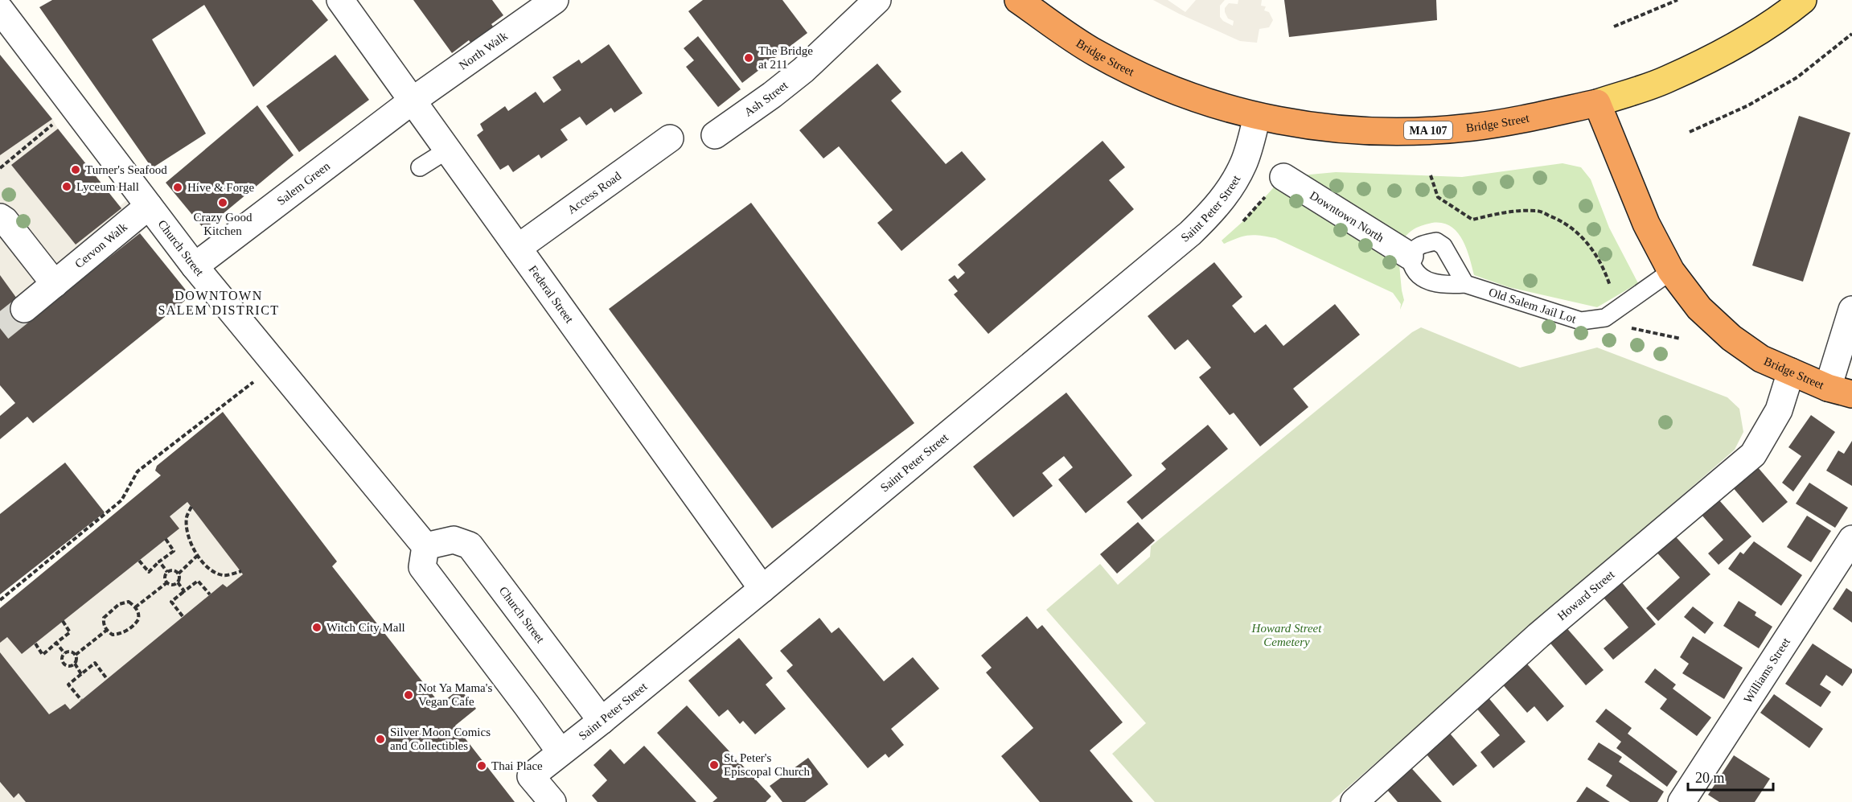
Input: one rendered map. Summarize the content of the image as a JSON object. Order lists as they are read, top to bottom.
{
  "streets": {
    "highway": ["Bridge Street", "MA 107"],
    "street": [
      "North Walk",
      "Ash Street",
      "Salem Green",
      "Access Road",
      "Saint Peter Street",
      "Downtown North",
      "Cervon Walk",
      "Church Street",
      "Federal Street",
      "Howard Street",
      "Williams Street"
    ],
    "lane": ["Old Salem Jail Lot"]
  },
  "crossings": [
    ["North Walk", "Salem Green"],
    ["North Walk", "Federal Street"],
    ["Bridge Street", "MA 107"],
    ["Bridge Street", "Saint Peter Street"],
    ["Bridge Street", "Old Salem Jail Lot"],
    ["Bridge Street", "Howard Street"],
    ["Salem Green", "Church Street"],
    ["Salem Green", "Federal Street"],
    ["Access Road", "Federal Street"],
    ["Saint Peter Street", "Church Street"],
    ["Saint Peter Street", "Federal Street"],
    ["Downtown North", "Old Salem Jail Lot"],
    ["Cervon Walk", "Church Street"]
  ],
  "districts": ["DOWNTOWN SALEM DISTRICT"],
  "parks": ["Howard Street Cemetery"],
  "places": [
    "The Bridge at 211",
    "Turner's Seafood",
    "Lyceum Hall",
    "Hive & Forge",
    "Crazy Good Kitchen",
    "Witch City Mall",
    "Not Ya Mama's Vegan Cafe",
    "Silver Moon Comics and Collectibles",
    "St. Peter's Episcopal Church",
    "Thai Place"
  ],
  "scale_bar": "20 m"
}
